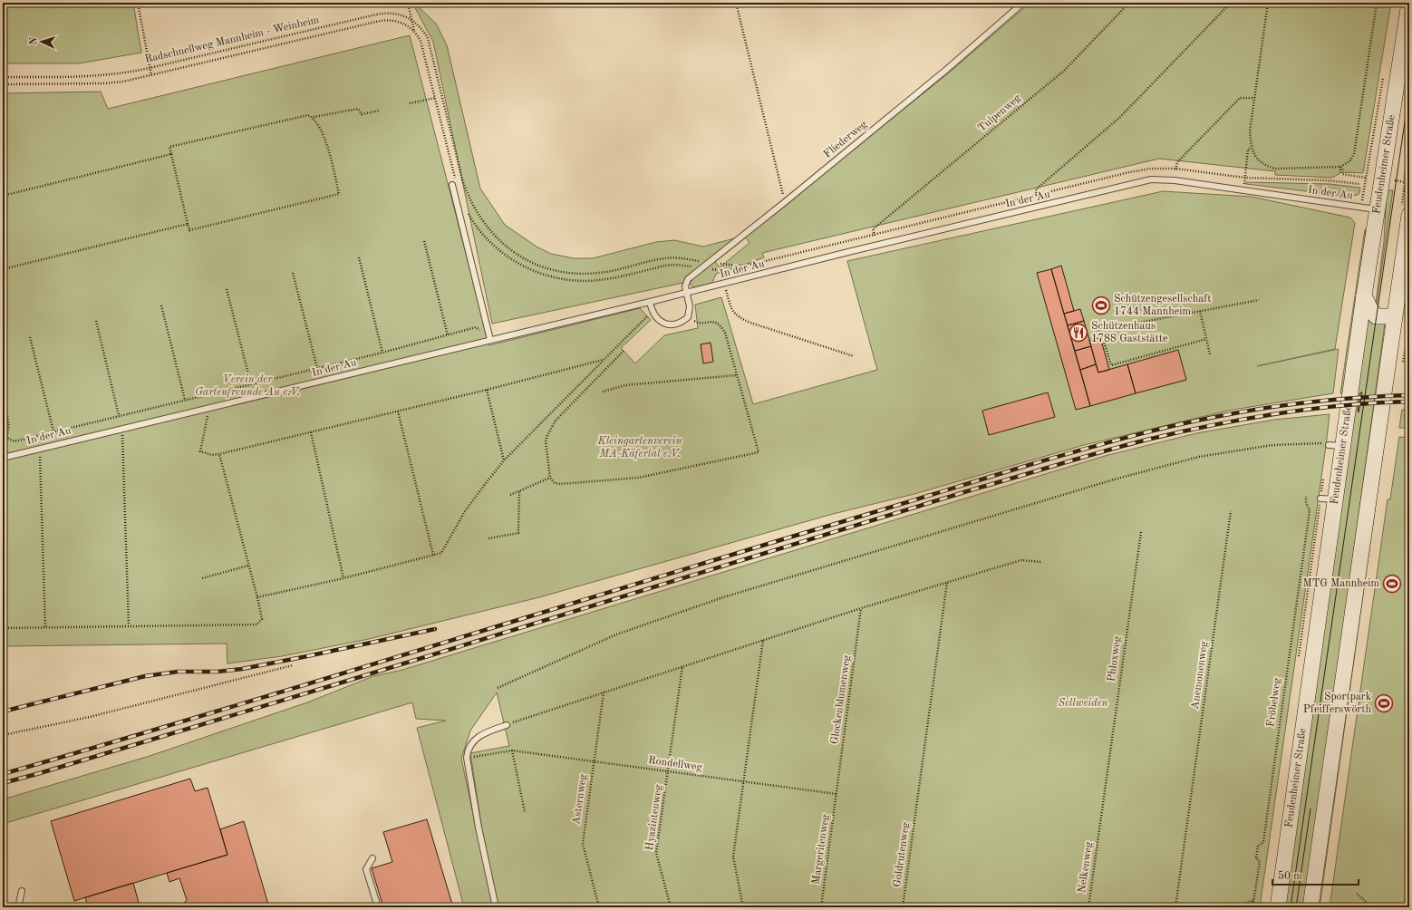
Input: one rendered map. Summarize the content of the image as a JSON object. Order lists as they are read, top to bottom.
{
  "streets": {
    "main road": ["Feudenheimer Straße"],
    "lane": ["Fliederweg", "In der Au"],
    "path": [
      "Radschnellweg Mannheim - Weinheim",
      "Tulpenweg",
      "Phloxweg",
      "Anemonenweg",
      "Glockenblumenweg",
      "Fröbelweg",
      "Rondellweg",
      "Asternweg",
      "Hyazintenweg",
      "Margeritenweg",
      "Goldrutenweg",
      "Nelkenweg"
    ]
  },
  "crossings": [
    ["Radschnellweg Mannheim - Weinheim", "Fliederweg"],
    ["Fliederweg", "In der Au"],
    ["Feudenheimer Straße", "In der Au"],
    ["Phloxweg", "Nelkenweg"],
    ["Glockenblumenweg", "Rondellweg"],
    ["Glockenblumenweg", "Margeritenweg"],
    ["Rondellweg", "Asternweg"],
    ["Rondellweg", "Hyazintenweg"],
    ["Rondellweg", "Margeritenweg"]
  ],
  "parks": ["Verein der Gartenfreunde Au e.V.", "Kleingartenverein MA-Käfertal e.V.", "Sellweiden"],
  "places": {
    "sports": ["Schützengesellschaft 1744 Mannheim", "MTG Mannheim", "Sportpark Pfeifferswörth"],
    "restaurant": ["Schützenhaus 1788 Gaststätte"]
  },
  "scale_bar": "50 m",
  "north": "left"
}
